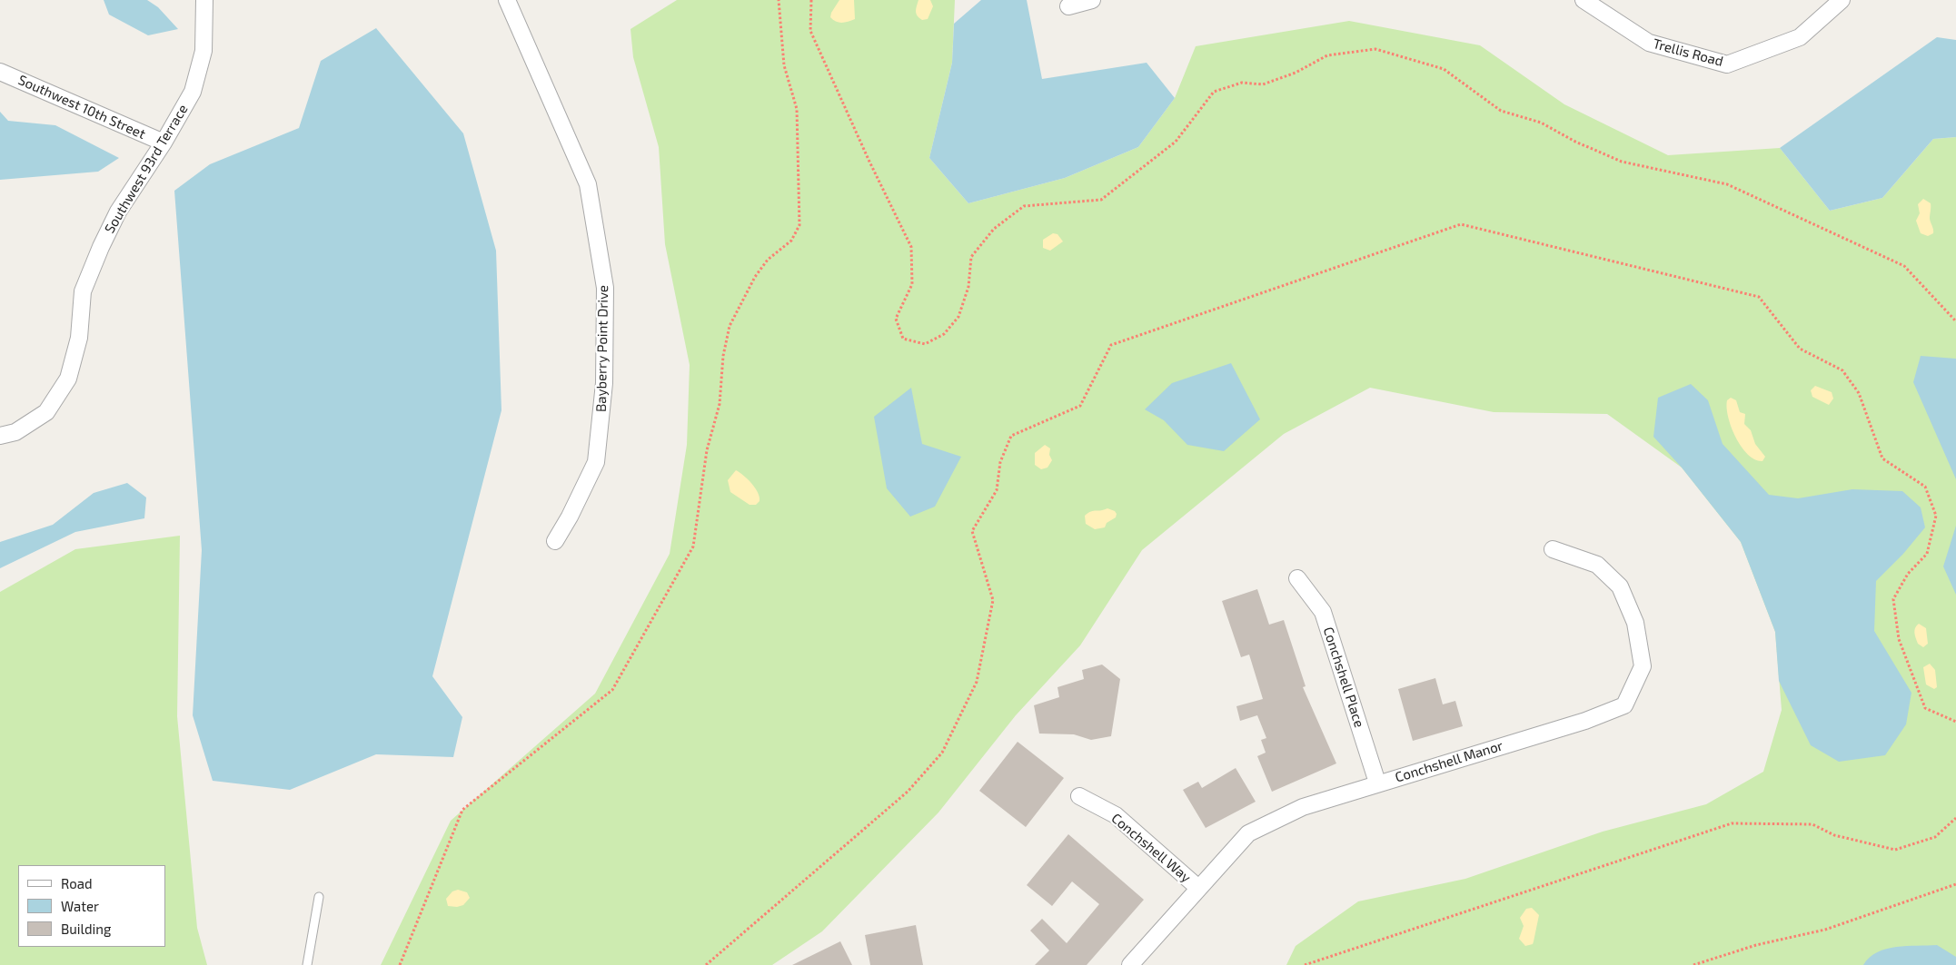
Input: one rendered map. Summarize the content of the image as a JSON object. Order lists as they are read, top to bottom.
{
  "streets": {
    "street": [
      "Trellis Road",
      "Southwest 10th Street",
      "Southwest 93rd Terrace",
      "Bayberry Point Drive",
      "Conchshell Place",
      "Conchshell Manor",
      "Conchshell Way"
    ]
  },
  "crossings": [
    ["Southwest 10th Street", "Southwest 93rd Terrace"],
    ["Conchshell Place", "Conchshell Manor"],
    ["Conchshell Manor", "Conchshell Way"]
  ],
  "legend": ["Road", "Water", "Building"]
}
